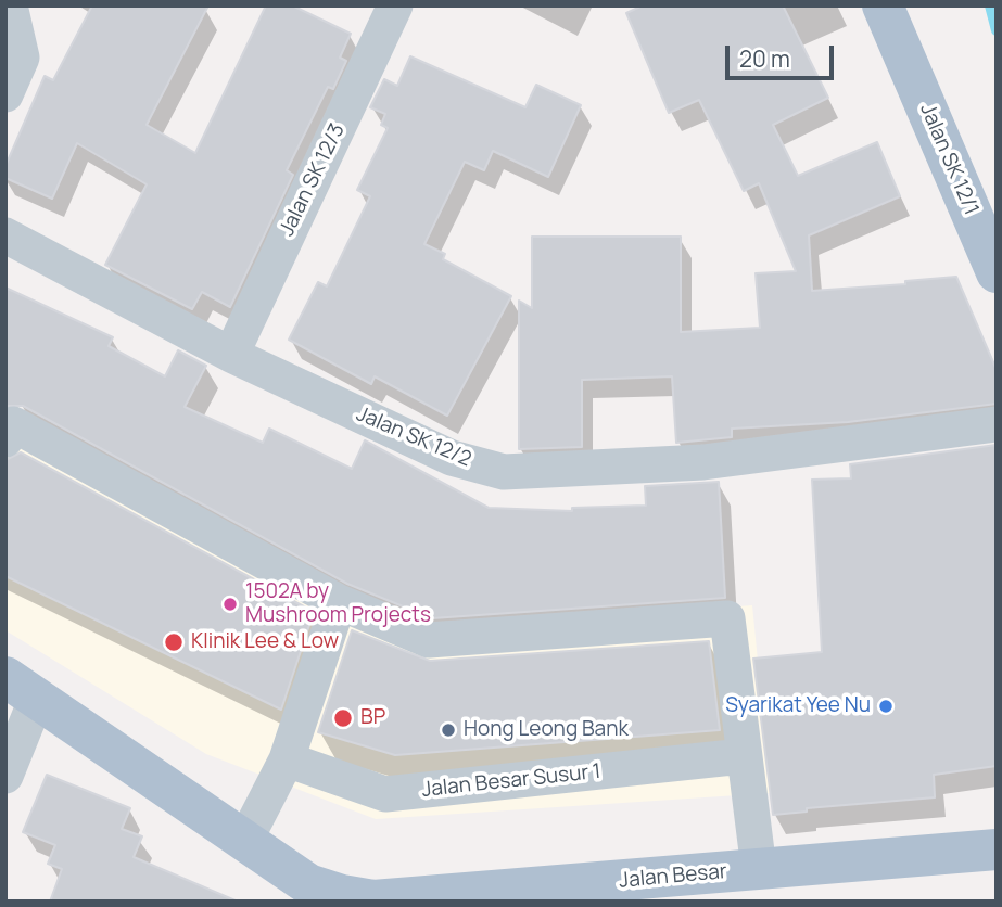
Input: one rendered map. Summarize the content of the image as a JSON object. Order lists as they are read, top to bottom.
{
  "streets": {
    "main road": ["Jalan SK 12/1", "Jalan Besar"],
    "street": ["Jalan SK 12/3", "Jalan SK 12/2", "Jalan Besar Susur 1"]
  },
  "crossings": [
    ["Jalan SK 12/3", "Jalan SK 12/2"]
  ],
  "places": [
    "1502A by Mushroom Projects",
    "Klinik Lee & Low",
    "Syarikat Yee Nu",
    "BP",
    "Hong Leong Bank"
  ],
  "scale_bar": "20 m"
}
